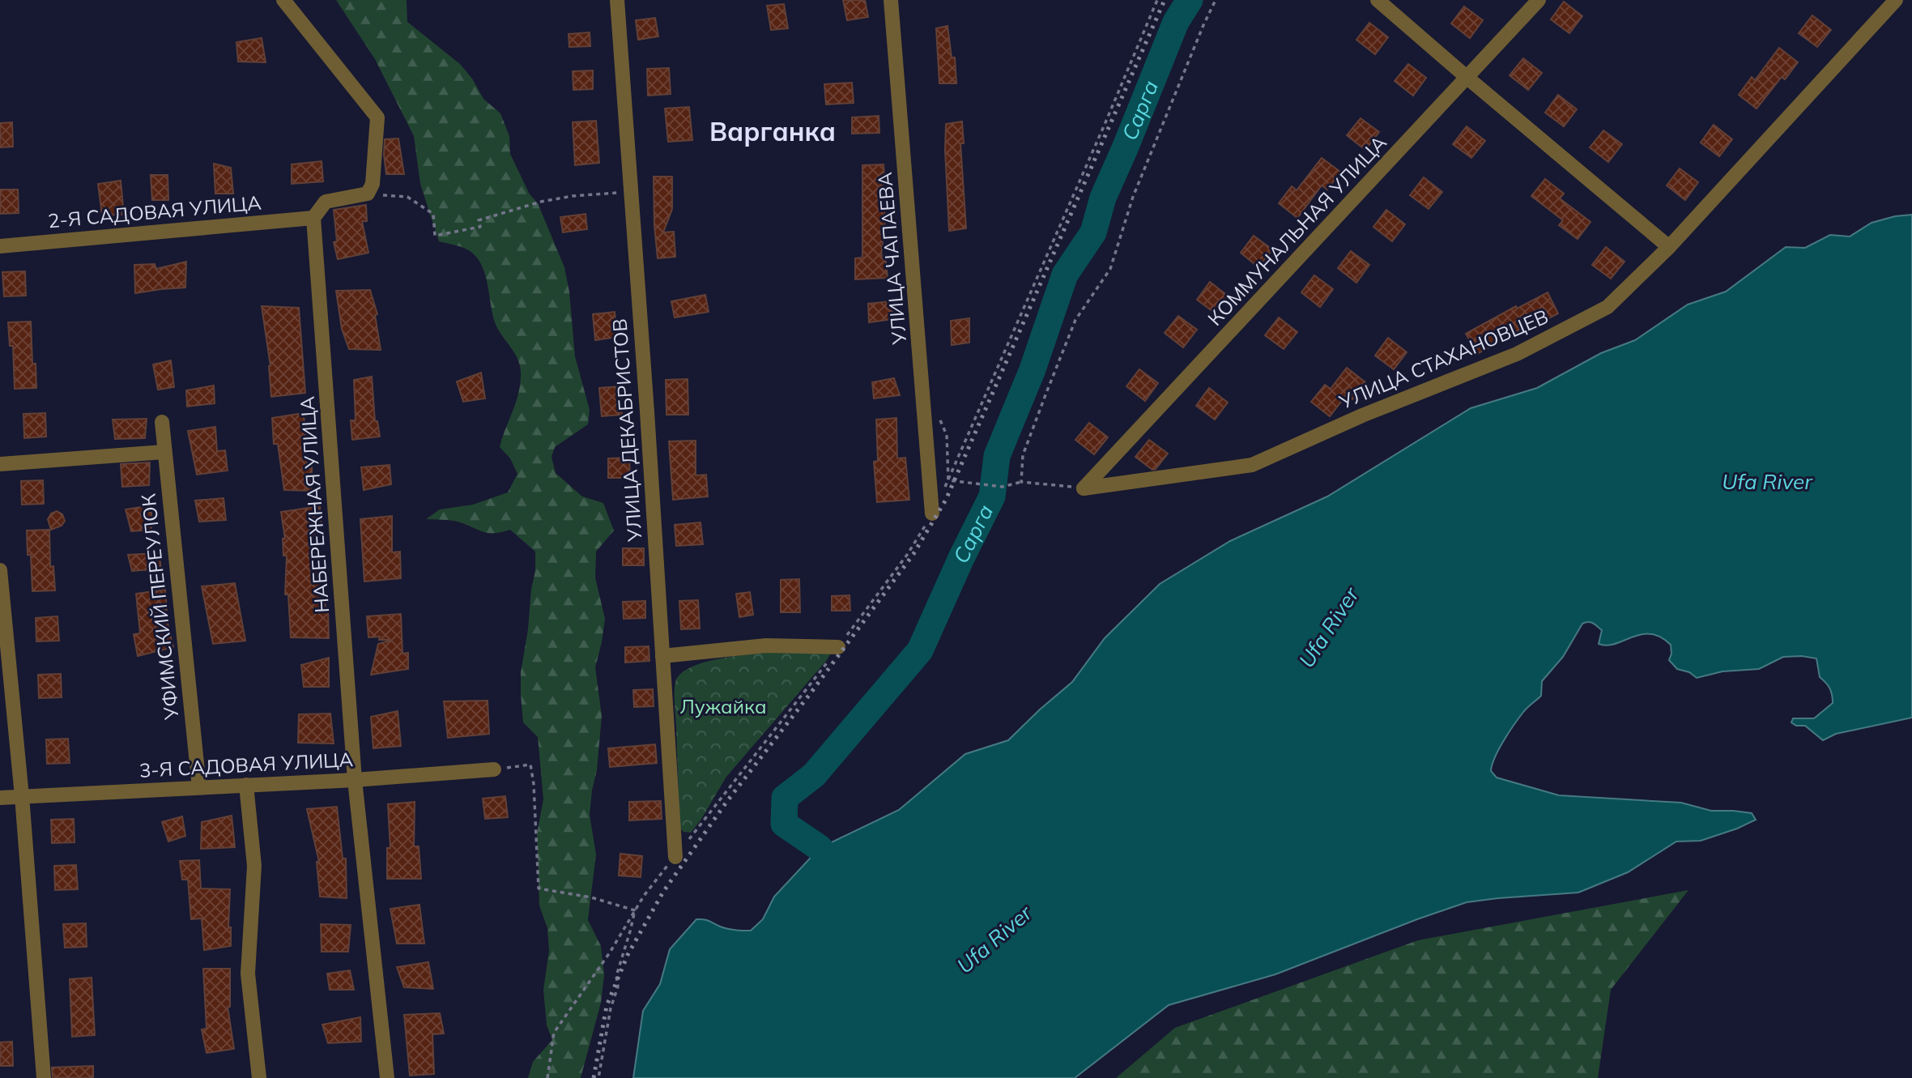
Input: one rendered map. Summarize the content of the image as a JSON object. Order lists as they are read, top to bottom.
{
  "streets": {
    "street": [
      "2-Я САДОВАЯ УЛИЦА",
      "КОММУНАЛЬНАЯ УЛИЦА",
      "УЛИЦА ЧАПАЕВА",
      "УЛИЦА СТАХАНОВЦЕВ",
      "УЛИЦА ДЕКАБРИСТОВ",
      "НАБЕРЕЖНАЯ УЛИЦА",
      "УФИМСКИЙ ПЕРЕУЛОК",
      "3-Я САДОВАЯ УЛИЦА"
    ]
  },
  "crossings": [
    ["2-Я САДОВАЯ УЛИЦА", "НАБЕРЕЖНАЯ УЛИЦА"],
    ["КОММУНАЛЬНАЯ УЛИЦА", "УЛИЦА СТАХАНОВЦЕВ"],
    ["НАБЕРЕЖНАЯ УЛИЦА", "3-Я САДОВАЯ УЛИЦА"],
    ["УФИМСКИЙ ПЕРЕУЛОК", "3-Я САДОВАЯ УЛИЦА"]
  ],
  "districts": ["Варганка"],
  "water": ["Сарга", "Ufa River"],
  "parks": ["Лужайка"]
}
